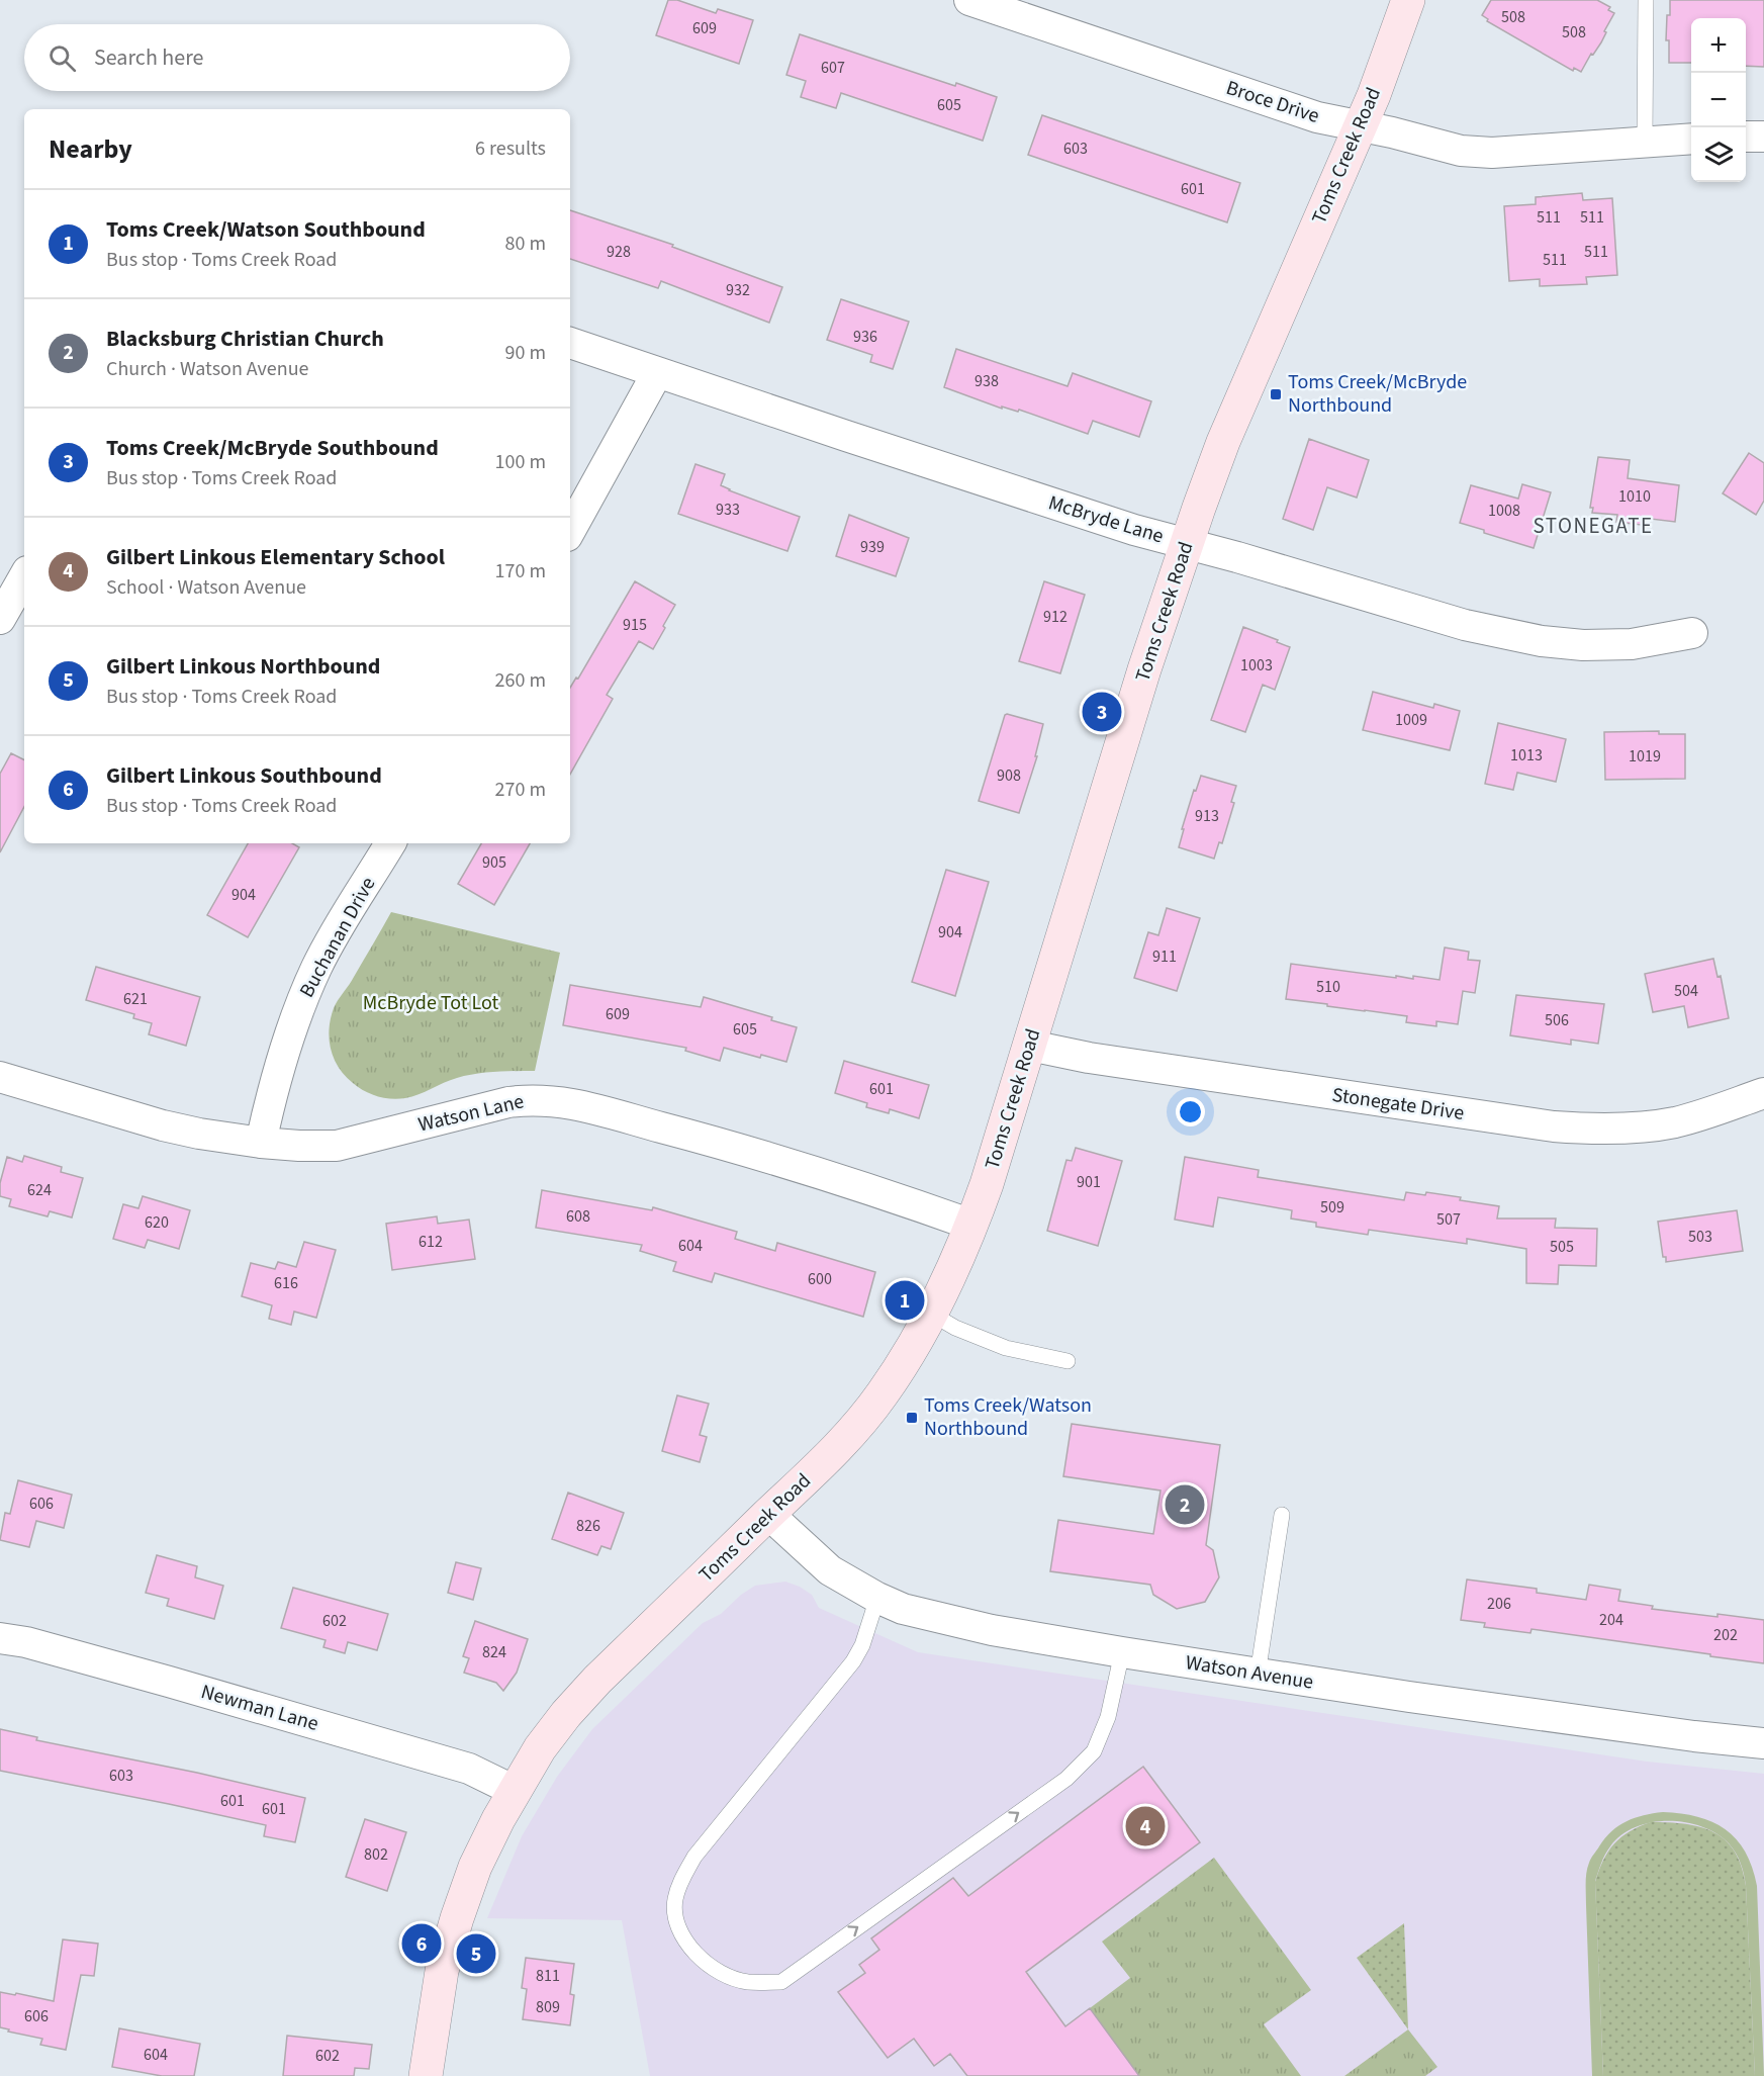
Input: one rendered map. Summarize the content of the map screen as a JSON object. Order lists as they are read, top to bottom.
{
  "streets": {
    "main road": ["Toms Creek Road"],
    "street": [
      "Broce Drive",
      "McBryde Lane",
      "Buchanan Drive",
      "Stonegate Drive",
      "Watson Lane",
      "Watson Avenue",
      "Newman Lane"
    ]
  },
  "crossings": [
    ["Broce Drive", "Toms Creek Road"],
    ["Toms Creek Road", "McBryde Lane"],
    ["Toms Creek Road", "Stonegate Drive"],
    ["Toms Creek Road", "Watson Lane"],
    ["Toms Creek Road", "Watson Avenue"],
    ["Toms Creek Road", "Newman Lane"],
    ["Buchanan Drive", "Watson Lane"]
  ],
  "districts": ["STONEGATE"],
  "parks": ["McBryde Tot Lot"],
  "places": {
    "transit": ["Toms Creek/McBryde Northbound", "Toms Creek/Watson Northbound"]
  },
  "house_numbers": [
    "508",
    "609",
    "508",
    "607",
    "605",
    "603",
    "601",
    "511",
    "511",
    "928",
    "511",
    "511",
    "932",
    "936",
    "938",
    "1010",
    "933",
    "1008",
    "939",
    "912",
    "915",
    "1003",
    "1009",
    "1013",
    "1019",
    "908",
    "913",
    "905",
    "904",
    "904",
    "911",
    "510",
    "504",
    "621",
    "609",
    "506",
    "605",
    "601",
    "901",
    "624",
    "509",
    "608",
    "507",
    "620",
    "503",
    "612",
    "604",
    "505",
    "600",
    "616",
    "606",
    "826",
    "206",
    "204",
    "602",
    "202",
    "824",
    "603",
    "601",
    "601",
    "802",
    "811",
    "809",
    "606",
    "604",
    "602"
  ],
  "page": {
    "map_buttons": ["+", "−"],
    "search": "Search here",
    "heading": ["Nearby", "6 results"],
    "list": [
      {
        "mark": "1",
        "name": "Toms Creek/Watson Southbound",
        "note": "Bus stop · Toms Creek Road",
        "value": "80 m"
      },
      {
        "mark": "2",
        "name": "Blacksburg Christian Church",
        "note": "Church · Watson Avenue",
        "value": "90 m"
      },
      {
        "mark": "3",
        "name": "Toms Creek/McBryde Southbound",
        "note": "Bus stop · Toms Creek Road",
        "value": "100 m"
      },
      {
        "mark": "4",
        "name": "Gilbert Linkous Elementary School",
        "note": "School · Watson Avenue",
        "value": "170 m"
      },
      {
        "mark": "5",
        "name": "Gilbert Linkous Northbound",
        "note": "Bus stop · Toms Creek Road",
        "value": "260 m"
      },
      {
        "mark": "6",
        "name": "Gilbert Linkous Southbound",
        "note": "Bus stop · Toms Creek Road",
        "value": "270 m"
      }
    ],
    "pins": [
      "3",
      "1",
      "2",
      "4",
      "6",
      "5"
    ]
  }
}
